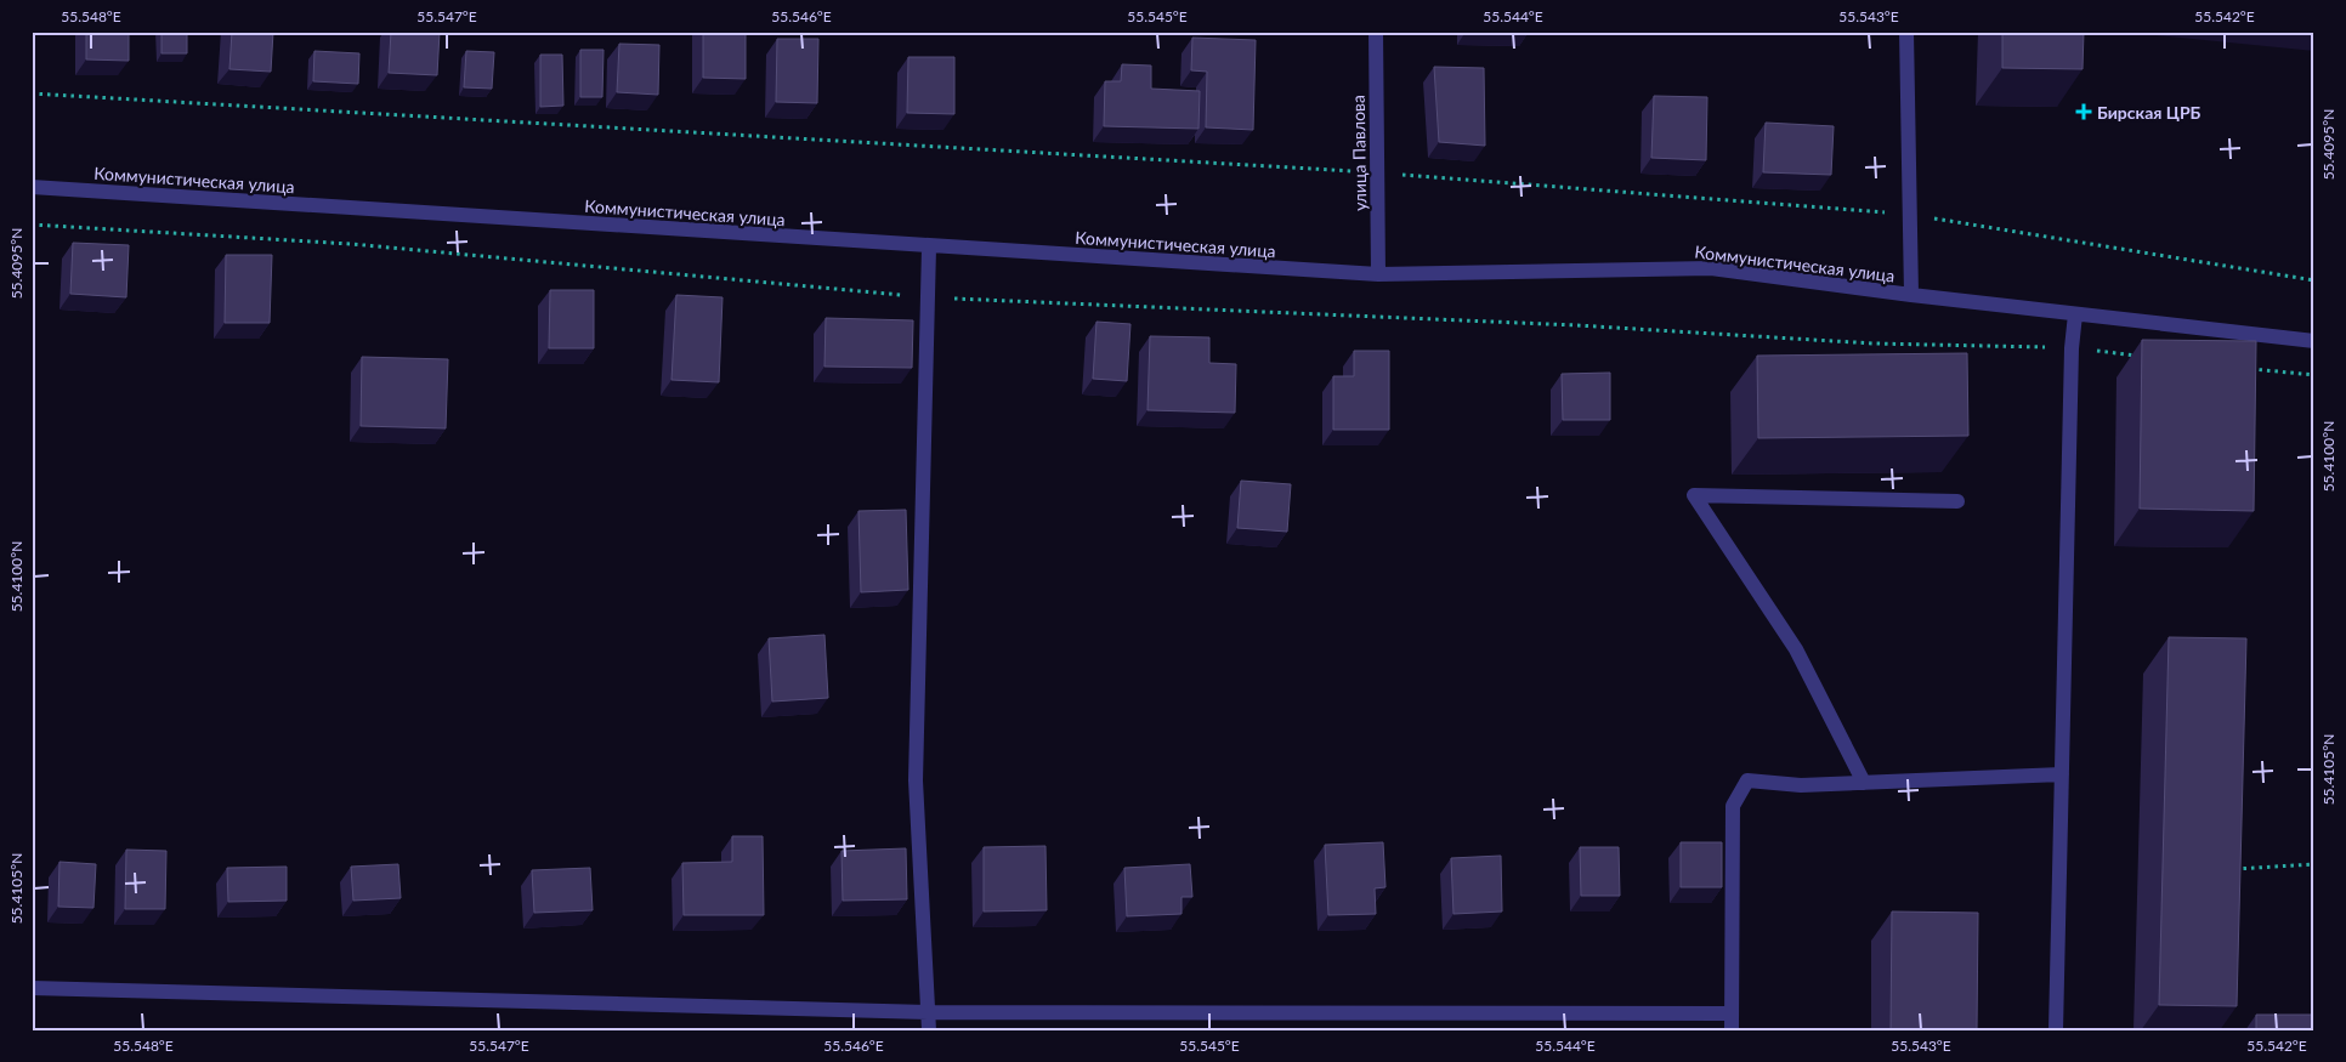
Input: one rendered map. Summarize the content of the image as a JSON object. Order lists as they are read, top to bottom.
{
  "streets": {
    "street": ["улица Павлова", "Коммунистическая улица"]
  },
  "crossings": [
    ["улица Павлова", "Коммунистическая улица"]
  ],
  "places": {
    "health": ["Бирская ЦРБ"]
  },
  "coordinates": [
    "55.548°E",
    "55.547°E",
    "55.546°E",
    "55.545°E",
    "55.544°E",
    "55.543°E",
    "55.542°E",
    "55.4095°N",
    "55.4100°N",
    "55.4105°N"
  ]
}
